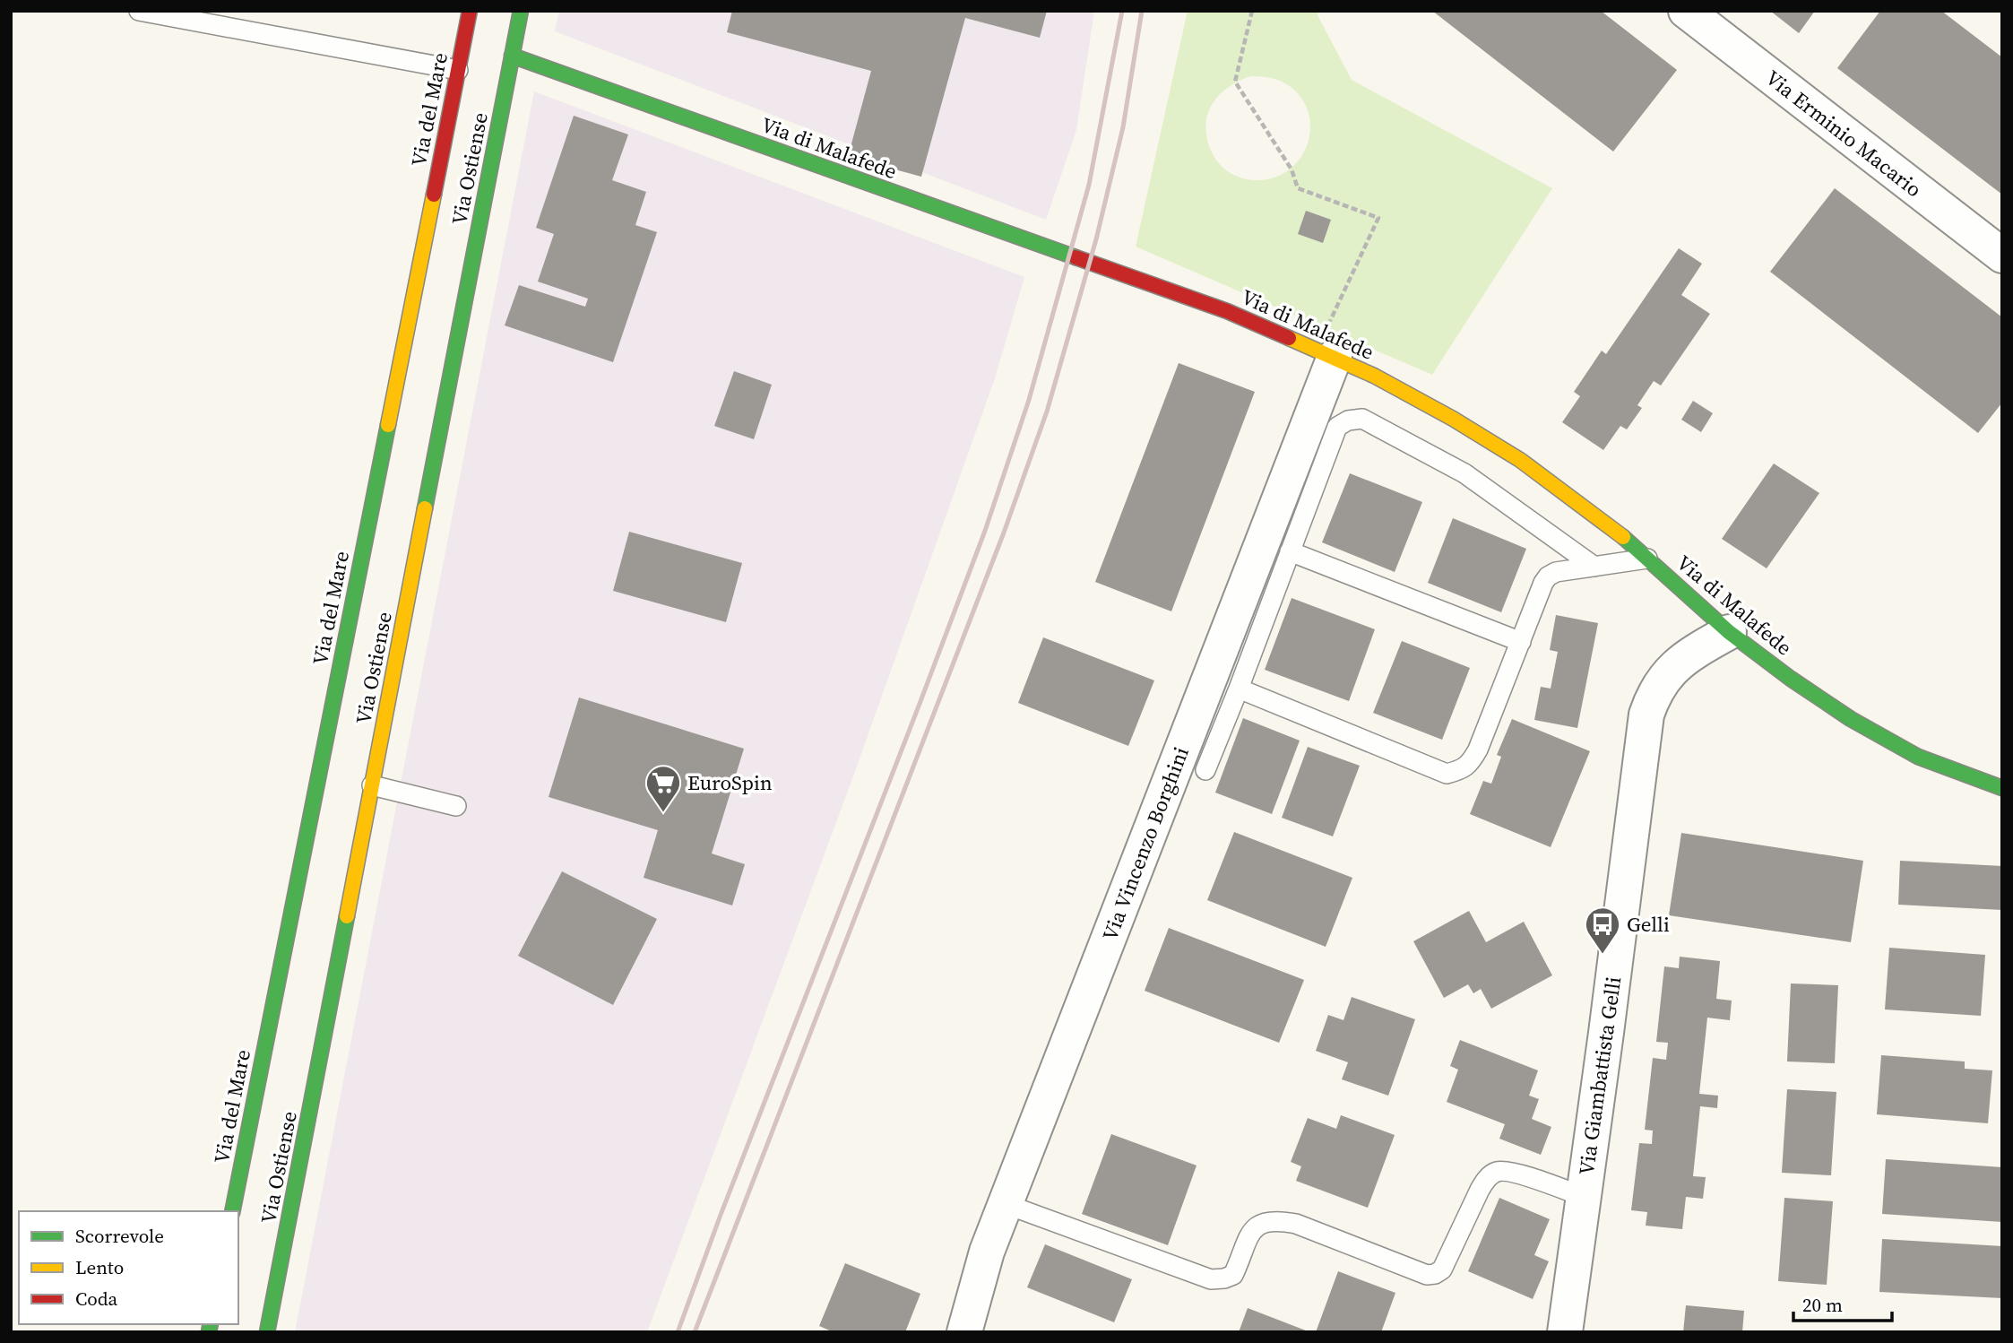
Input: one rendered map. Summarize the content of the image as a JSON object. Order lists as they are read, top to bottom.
{
  "streets": {
    "main road": ["Via del Mare", "Via di Malafede", "Via Ostiense"],
    "street": ["Via Erminio Macario", "Via Vincenzo Borghini", "Via Giambattista Gelli"]
  },
  "crossings": [
    ["Via di Malafede", "Via Ostiense"],
    ["Via di Malafede", "Via Vincenzo Borghini"],
    ["Via di Malafede", "Via Giambattista Gelli"]
  ],
  "places": {
    "supermarket": ["EuroSpin"],
    "bus stop": ["Gelli"]
  },
  "legend": ["Scorrevole", "Lento", "Coda"],
  "scale_bar": "20 m"
}
